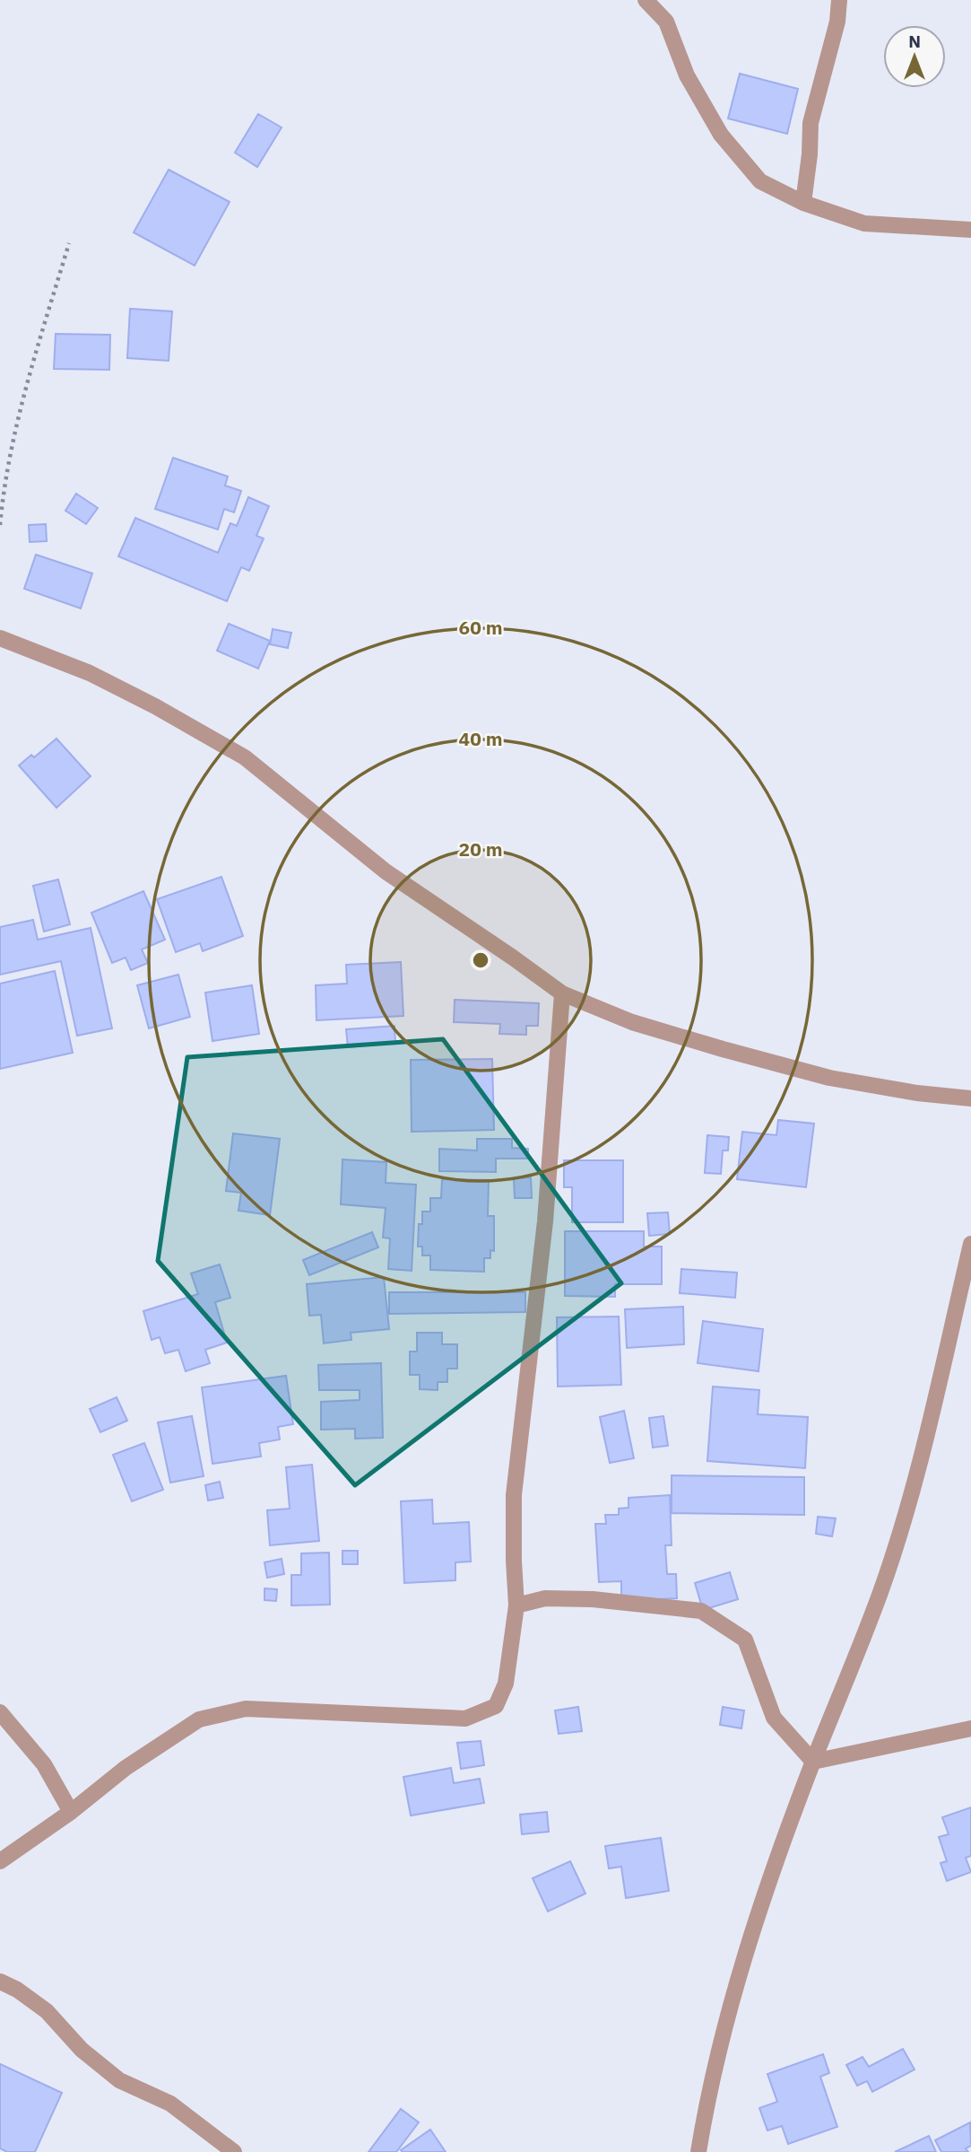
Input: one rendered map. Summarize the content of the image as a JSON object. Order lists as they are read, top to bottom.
{
  "north": "top",
  "rings": ["60 m", "40 m", "20 m"]
}
